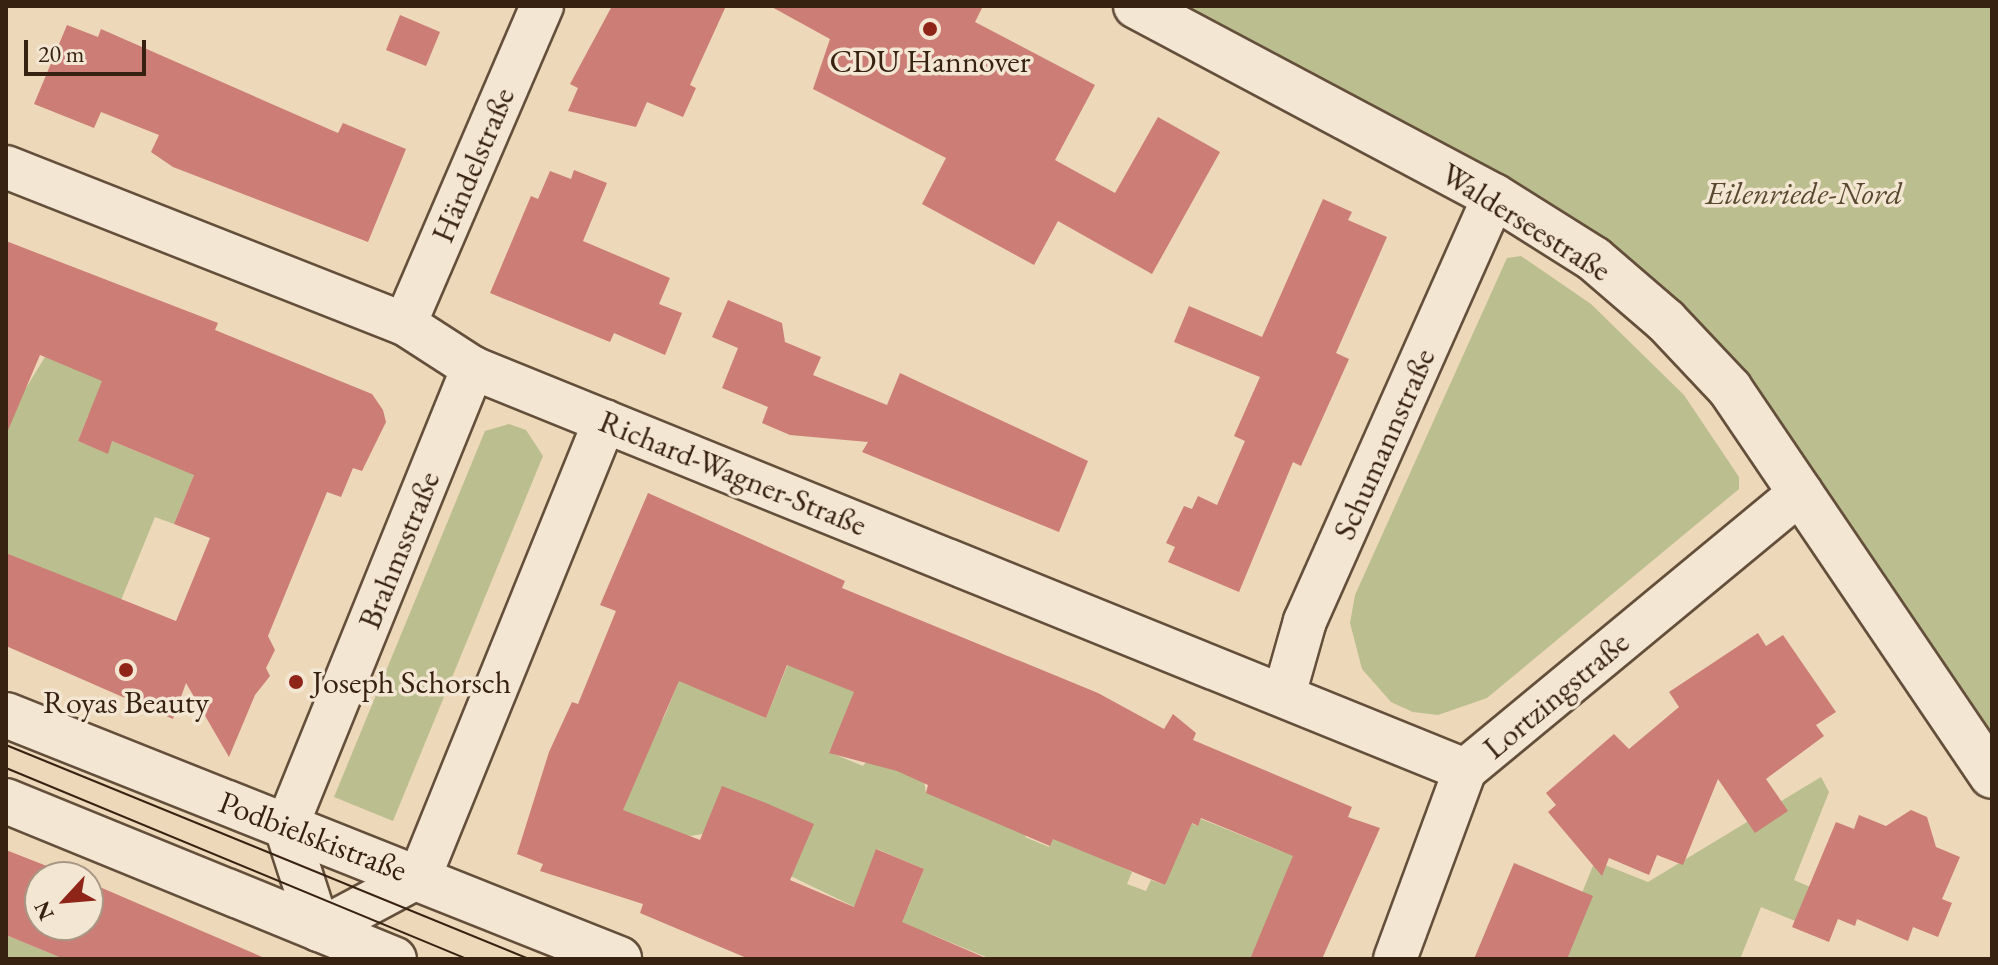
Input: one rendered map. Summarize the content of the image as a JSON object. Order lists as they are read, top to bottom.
{
  "streets": {
    "street": [
      "Händelstraße",
      "Walderseestraße",
      "Schumannstraße",
      "Richard-Wagner-Straße",
      "Brahmsstraße",
      "Lortzingstraße",
      "Podbielskistraße"
    ]
  },
  "crossings": [
    ["Händelstraße", "Richard-Wagner-Straße"],
    ["Walderseestraße", "Schumannstraße"],
    ["Walderseestraße", "Lortzingstraße"],
    ["Schumannstraße", "Richard-Wagner-Straße"],
    ["Richard-Wagner-Straße", "Brahmsstraße"],
    ["Richard-Wagner-Straße", "Lortzingstraße"],
    ["Brahmsstraße", "Podbielskistraße"]
  ],
  "parks": ["Eilenriede-Nord"],
  "places": ["CDU Hannover", "Royas Beauty", "Joseph Schorsch"],
  "scale_bar": "20 m",
  "north": "bottom left"
}
